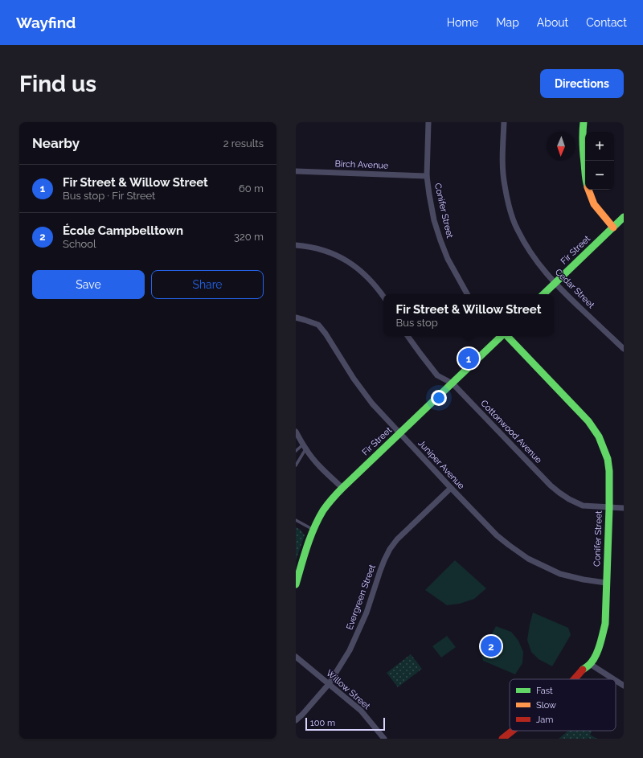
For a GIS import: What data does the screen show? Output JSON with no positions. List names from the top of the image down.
{
  "streets": {
    "street": [
      "Birch Avenue",
      "Conifer Street",
      "Fir Street",
      "Cedar Street",
      "Cottonwood Avenue",
      "Juniper Avenue",
      "Evergreen Street",
      "Willow Street"
    ]
  },
  "crossings": [
    ["Birch Avenue", "Conifer Street"],
    ["Conifer Street", "Cottonwood Avenue"],
    ["Conifer Street", "Juniper Avenue"],
    ["Fir Street", "Cedar Street"],
    ["Fir Street", "Cottonwood Avenue"],
    ["Fir Street", "Juniper Avenue"],
    ["Juniper Avenue", "Evergreen Street"],
    ["Evergreen Street", "Willow Street"]
  ],
  "legend": ["Fast", "Slow", "Jam"],
  "scale_bar": "100 m",
  "north": "bottom",
  "page": {
    "header": "Wayfind",
    "nav": [
      "Home",
      "Map",
      "About",
      "Contact"
    ],
    "buttons": [
      "Directions",
      ["Save", "Share"]
    ],
    "title": "Find us",
    "heading": ["Nearby", "2 results"],
    "map_buttons": ["+", "−"],
    "list": [
      {
        "mark": "1",
        "name": "Fir Street & Willow Street",
        "note": "Bus stop · Fir Street",
        "value": "60 m"
      },
      {
        "mark": "2",
        "name": "École Campbelltown",
        "note": "School",
        "value": "320 m"
      }
    ],
    "popup": ["Fir Street & Willow Street", "Bus stop"],
    "pins": ["1", "2"],
    "scale": "100 m"
  }
}
